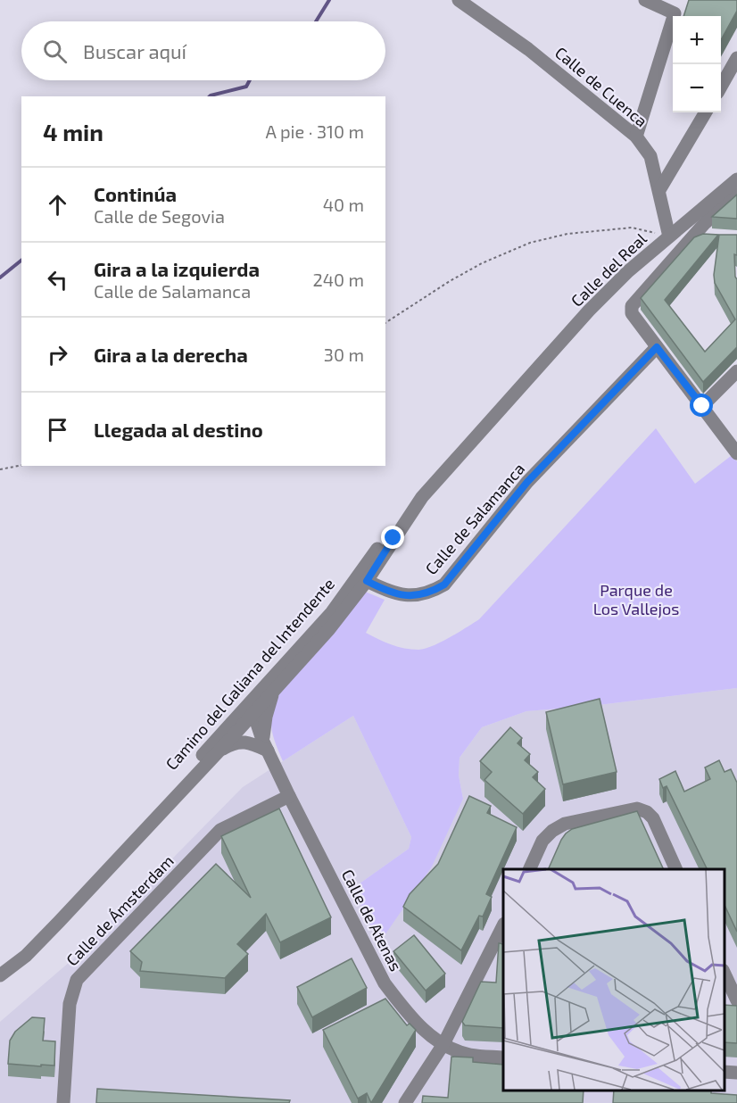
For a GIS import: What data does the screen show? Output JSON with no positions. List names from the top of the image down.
{
  "streets": {
    "street": [
      "Calle de Cuenca",
      "Calle del Real",
      "Calle de Salamanca",
      "Camino del Galiana del Intendente",
      "Calle de Ámsterdam",
      "Calle de Atenas"
    ]
  },
  "crossings": [
    ["Calle de Cuenca", "Calle del Real"],
    ["Calle del Real", "Camino del Galiana del Intendente"],
    ["Calle de Salamanca", "Camino del Galiana del Intendente"],
    ["Camino del Galiana del Intendente", "Calle de Atenas"],
    ["Calle de Ámsterdam", "Calle de Atenas"]
  ],
  "parks": ["Parque de Los Vallejos"],
  "page": {
    "map_buttons": ["+", "−"],
    "search": "Buscar aquí",
    "heading": ["4 min", "A pie · 310 m"],
    "list": [
      ["Continúa", "Calle de Segovia", "40 m"],
      ["Gira a la izquierda", "Calle de Salamanca", "240 m"],
      ["Gira a la derecha", "30 m"],
      "Llegada al destino"
    ]
  }
}
